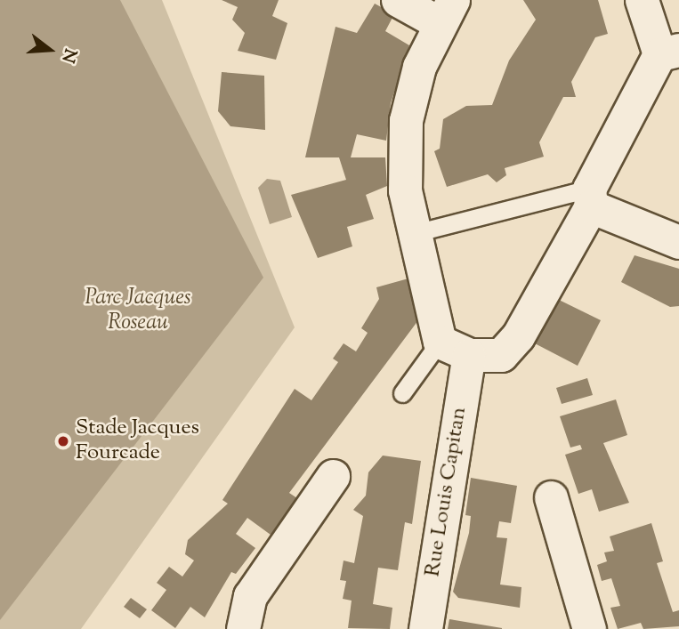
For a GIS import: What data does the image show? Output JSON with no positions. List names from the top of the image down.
{
  "streets": {
    "street": ["Rue Louis Capitan"]
  },
  "parks": ["Parc Jacques Roseau"],
  "places": ["Stade Jacques Fourcade"],
  "north": "right"
}
